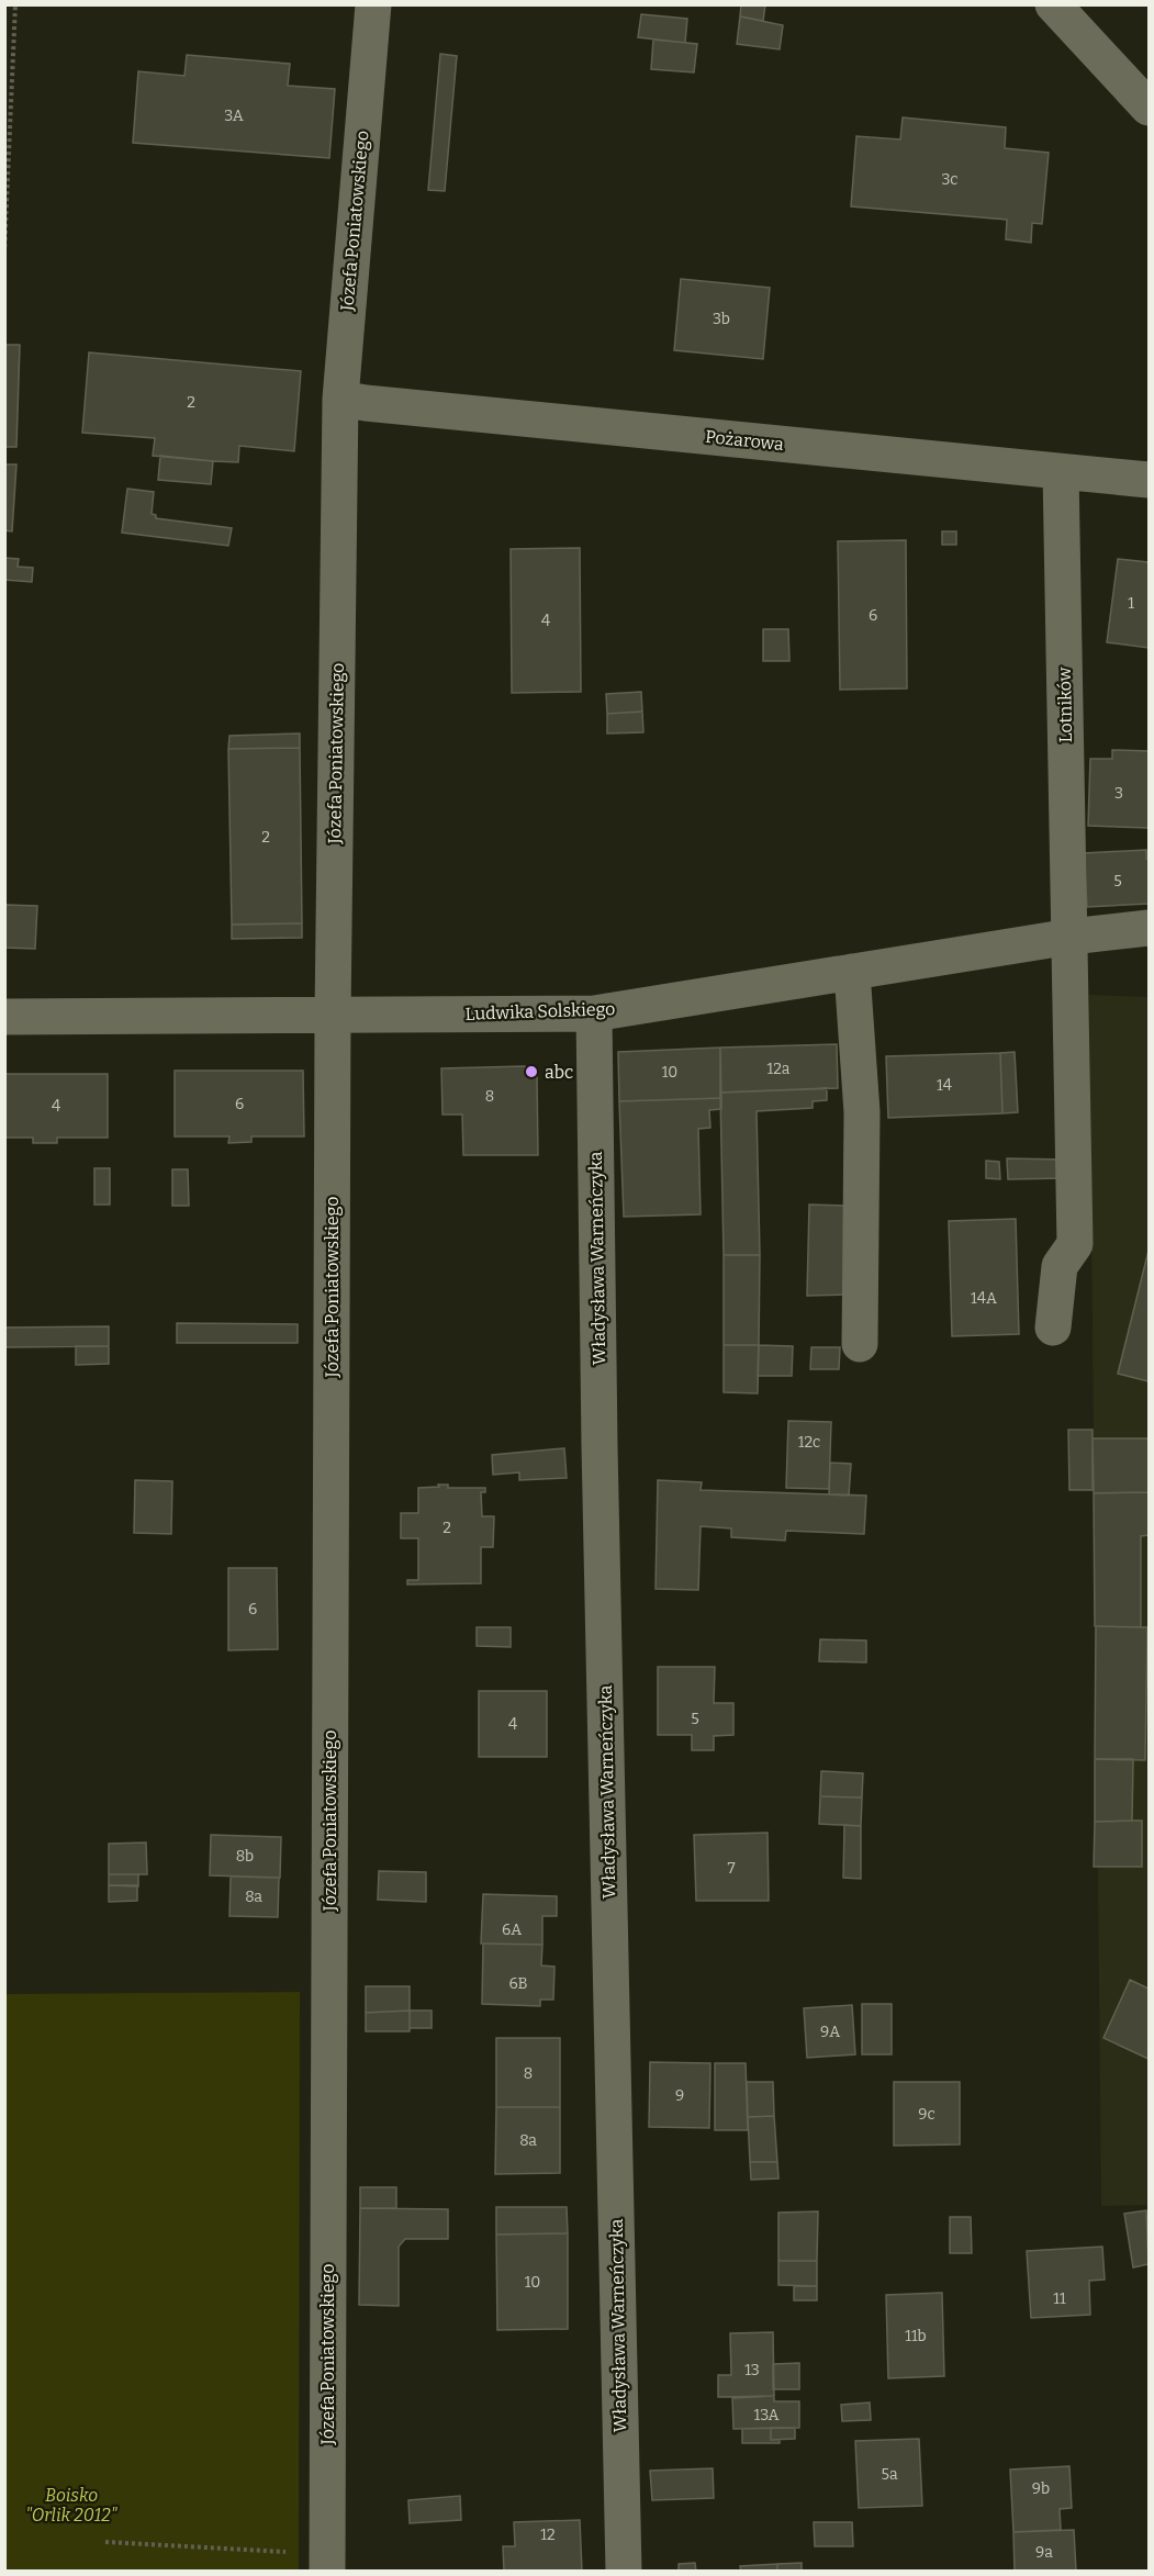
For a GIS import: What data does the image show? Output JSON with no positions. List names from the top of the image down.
{
  "streets": {
    "street": [
      "Józefa Poniatowskiego",
      "Pożarowa",
      "Lotników",
      "Ludwika Solskiego",
      "Władysława Warneńczyka"
    ]
  },
  "crossings": [
    ["Józefa Poniatowskiego", "Pożarowa"],
    ["Józefa Poniatowskiego", "Ludwika Solskiego"],
    ["Pożarowa", "Lotników"],
    ["Lotników", "Ludwika Solskiego"],
    ["Ludwika Solskiego", "Władysława Warneńczyka"]
  ],
  "parks": ["Boisko \"Orlik 2012\""],
  "places": ["abc"],
  "house_numbers": [
    "3A",
    "3c",
    "3b",
    "2",
    "1",
    "6",
    "4",
    "3",
    "2",
    "5",
    "12a",
    "10",
    "14",
    "8",
    "6",
    "4",
    "14A",
    "12c",
    "2",
    "6",
    "5",
    "4",
    "8b",
    "7",
    "8a",
    "6A",
    "6B",
    "9A",
    "8",
    "9",
    "9c",
    "8a",
    "10",
    "11",
    "11b",
    "13",
    "13A",
    "5a",
    "9b",
    "12",
    "9a"
  ]
}
